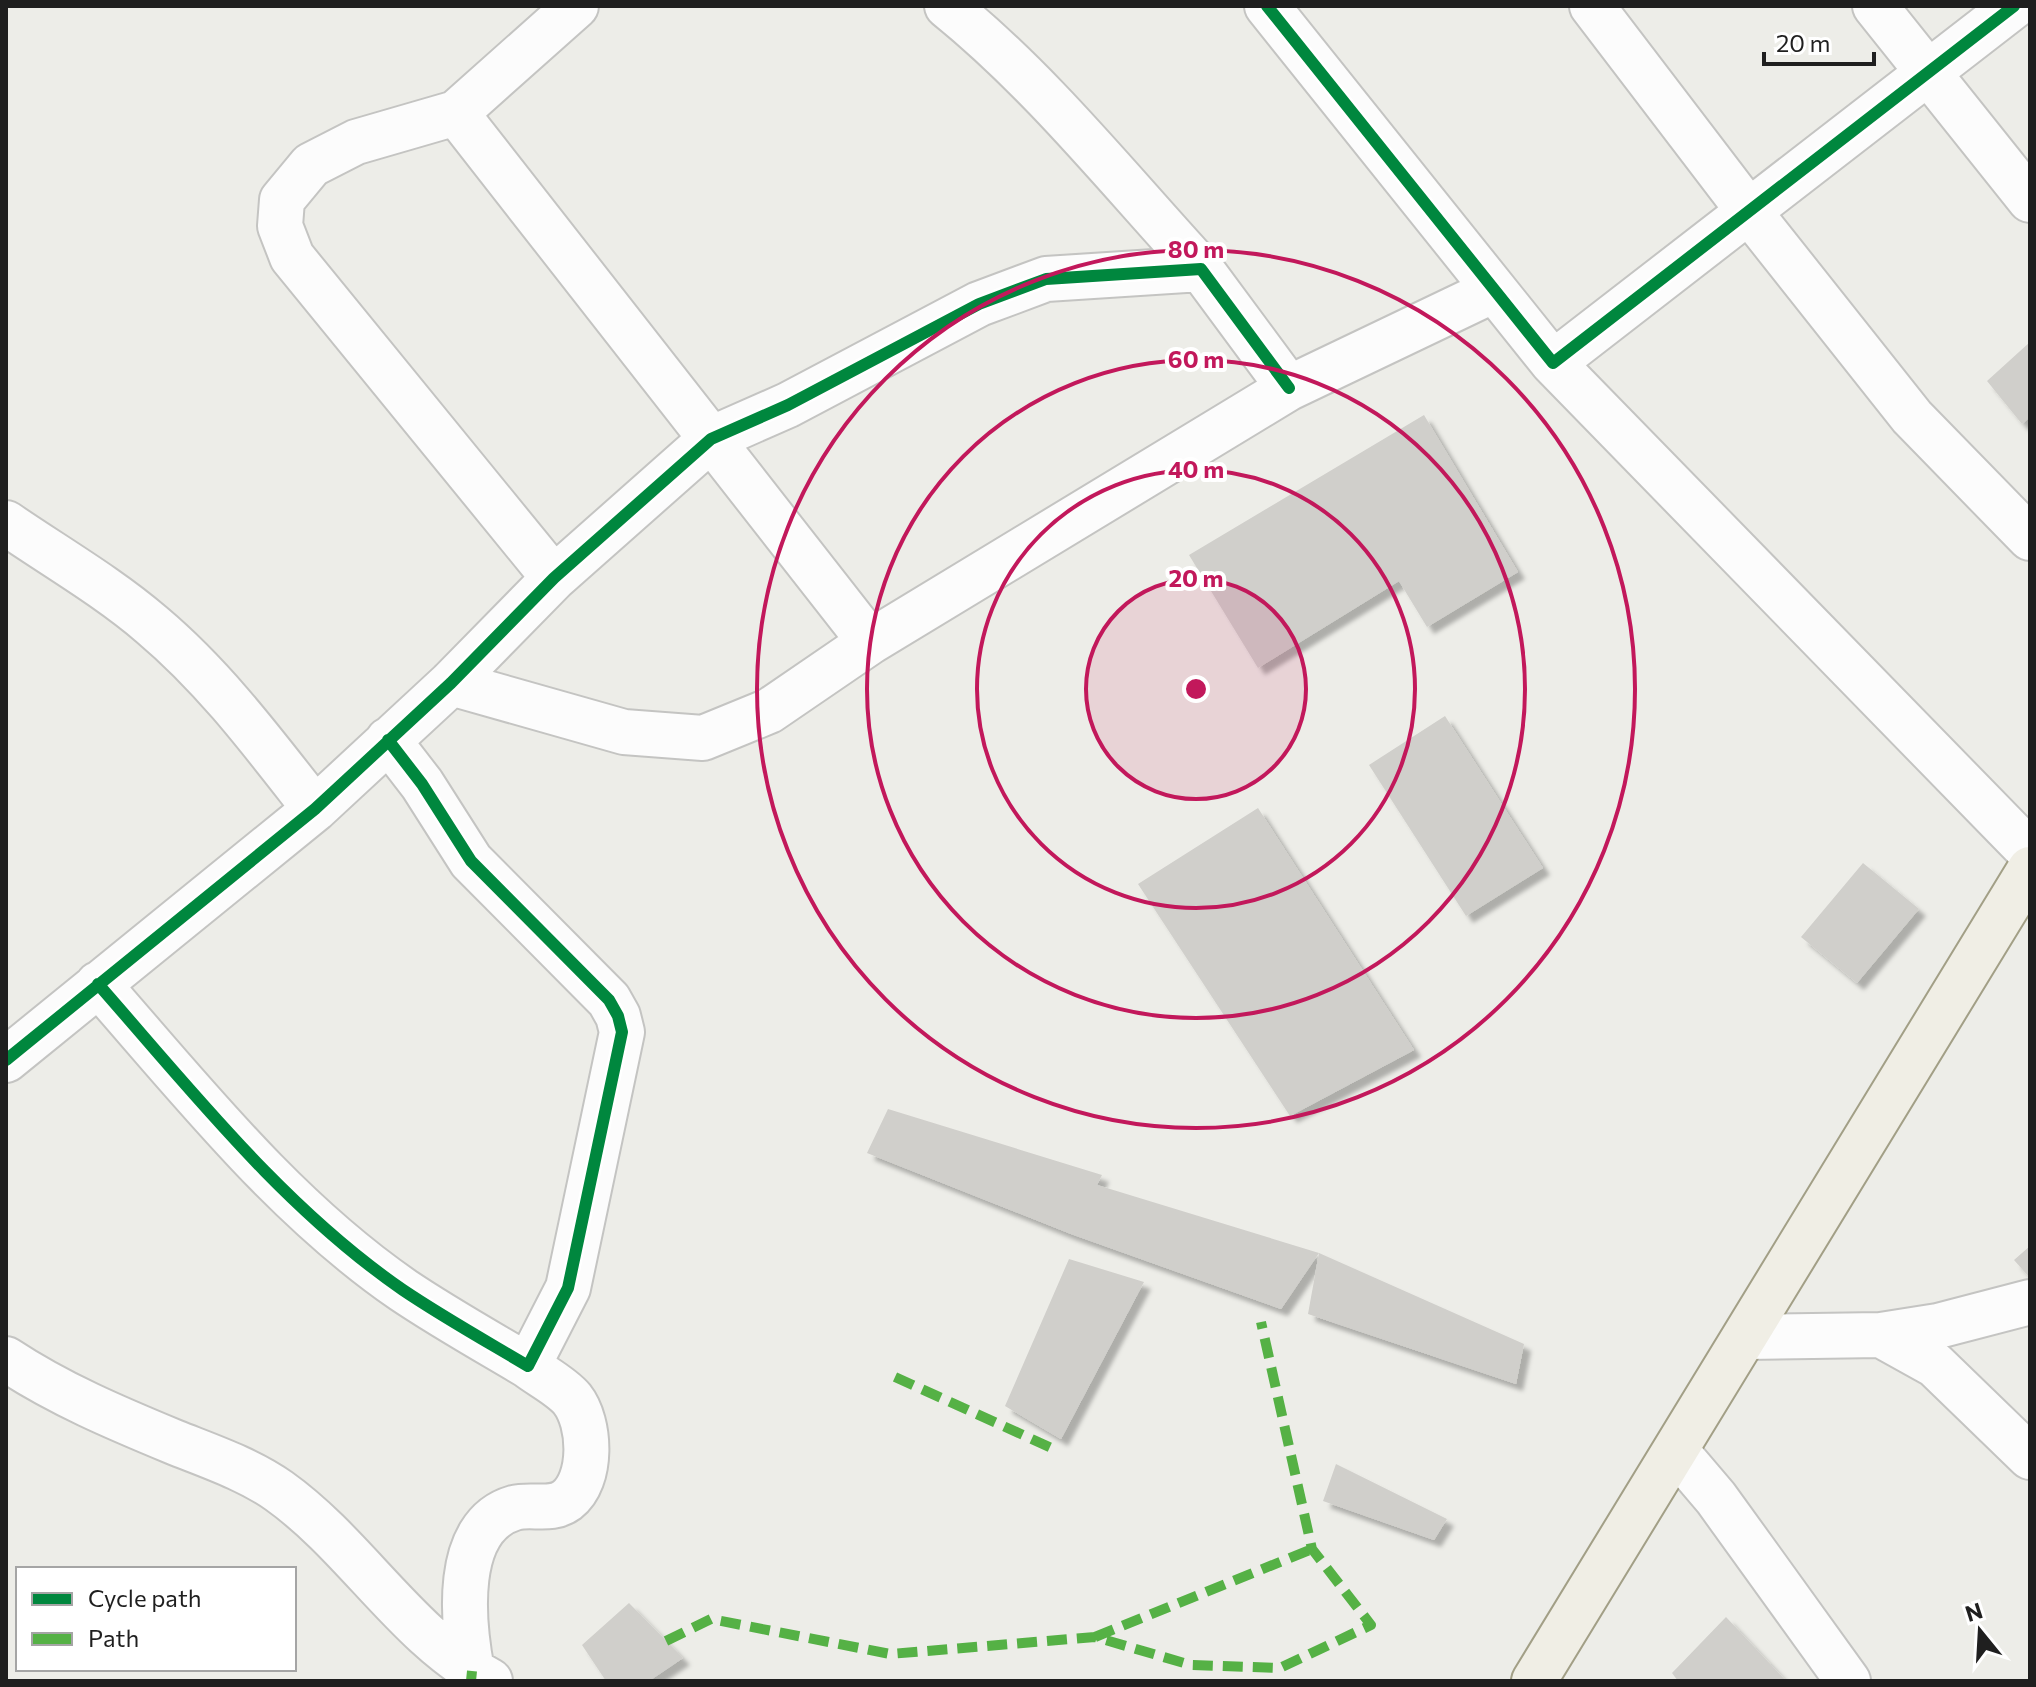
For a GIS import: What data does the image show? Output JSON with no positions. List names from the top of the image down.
{
  "legend": ["Cycle path", "Path"],
  "scale_bar": "20 m",
  "north": "top",
  "rings": [
    "80 m",
    "60 m",
    "40 m",
    "20 m"
  ]
}
